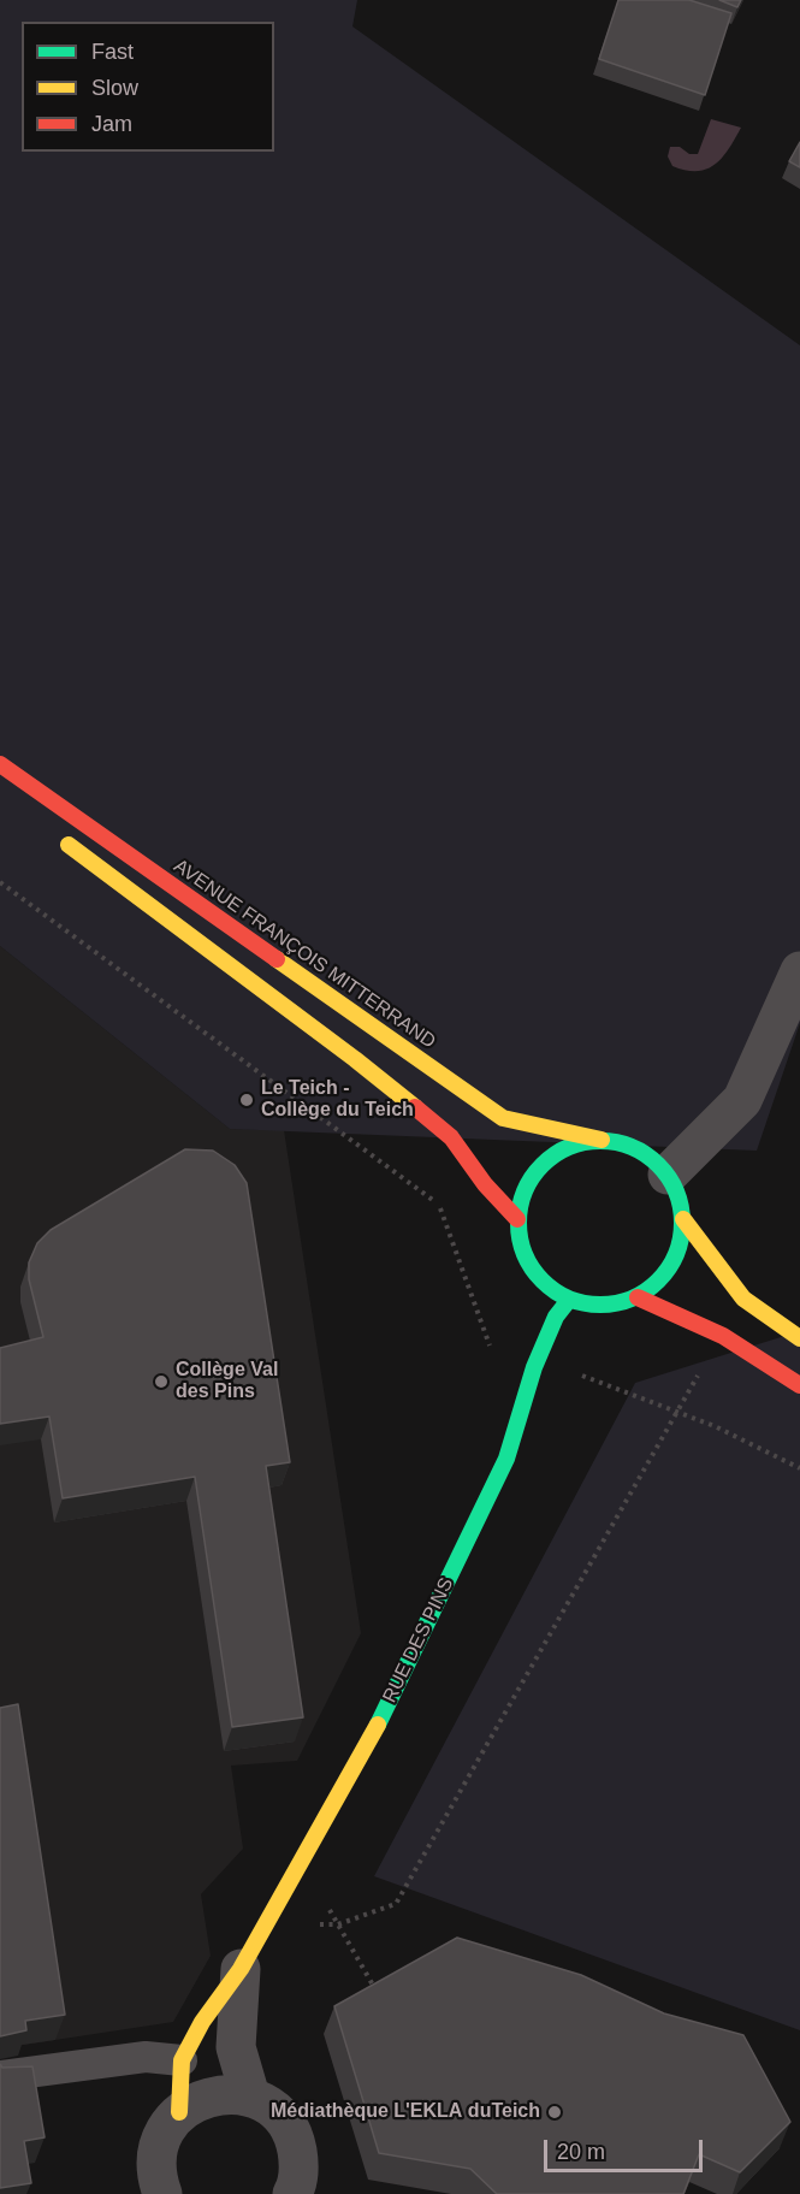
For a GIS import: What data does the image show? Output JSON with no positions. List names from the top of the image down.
{
  "streets": {
    "main road": ["AVENUE FRANÇOIS MITTERRAND", "RUE DES PINS"]
  },
  "crossings": [
    ["AVENUE FRANÇOIS MITTERRAND", "RUE DES PINS"]
  ],
  "places": ["Le Teich - Collège du Teich", "Collège Val des Pins", "Médiathèque L'EKLA duTeich"],
  "legend": ["Fast", "Slow", "Jam"],
  "scale_bar": "20 m"
}
